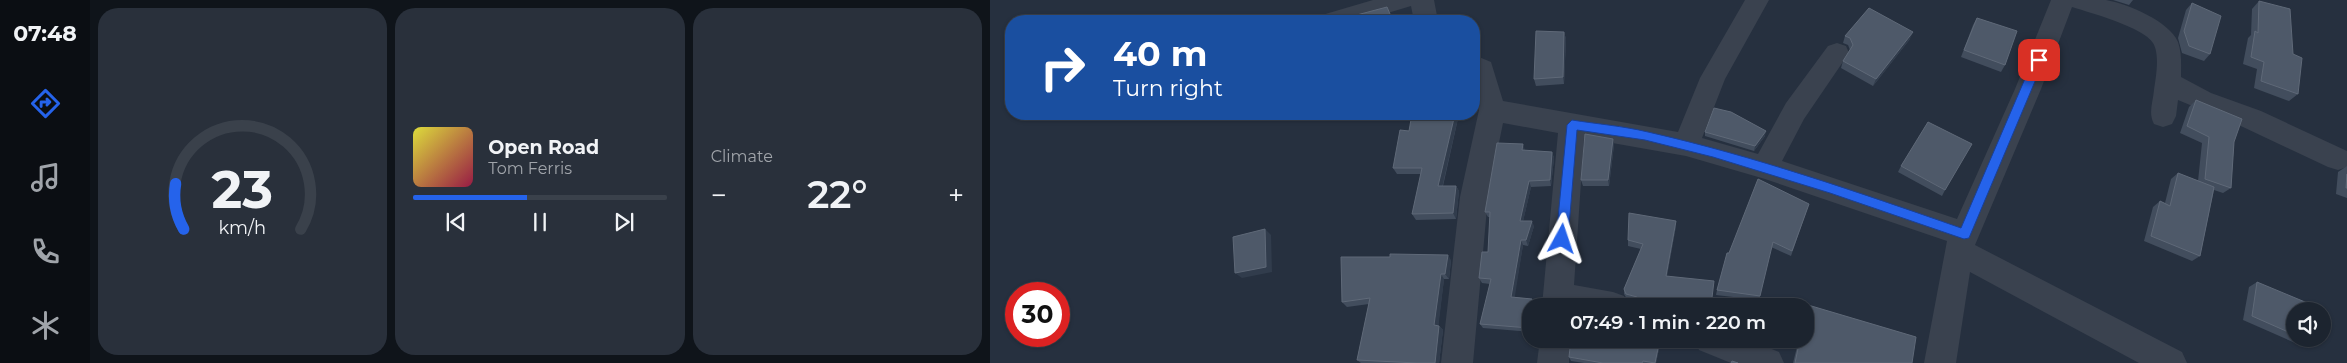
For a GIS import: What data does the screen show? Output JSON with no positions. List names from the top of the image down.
{
  "page": {
    "tabs": "07:48",
    "tile": "Climate",
    "turn": ["40 m", "Turn right"],
    "song": ["Open Road", "Tom Ferris"],
    "heat": ["−", "22°", "+"],
    "limit": "30",
    "trip": "07:49 · 1 min · 220 m",
    "gauge": ["23", "km/h"]
  }
}
